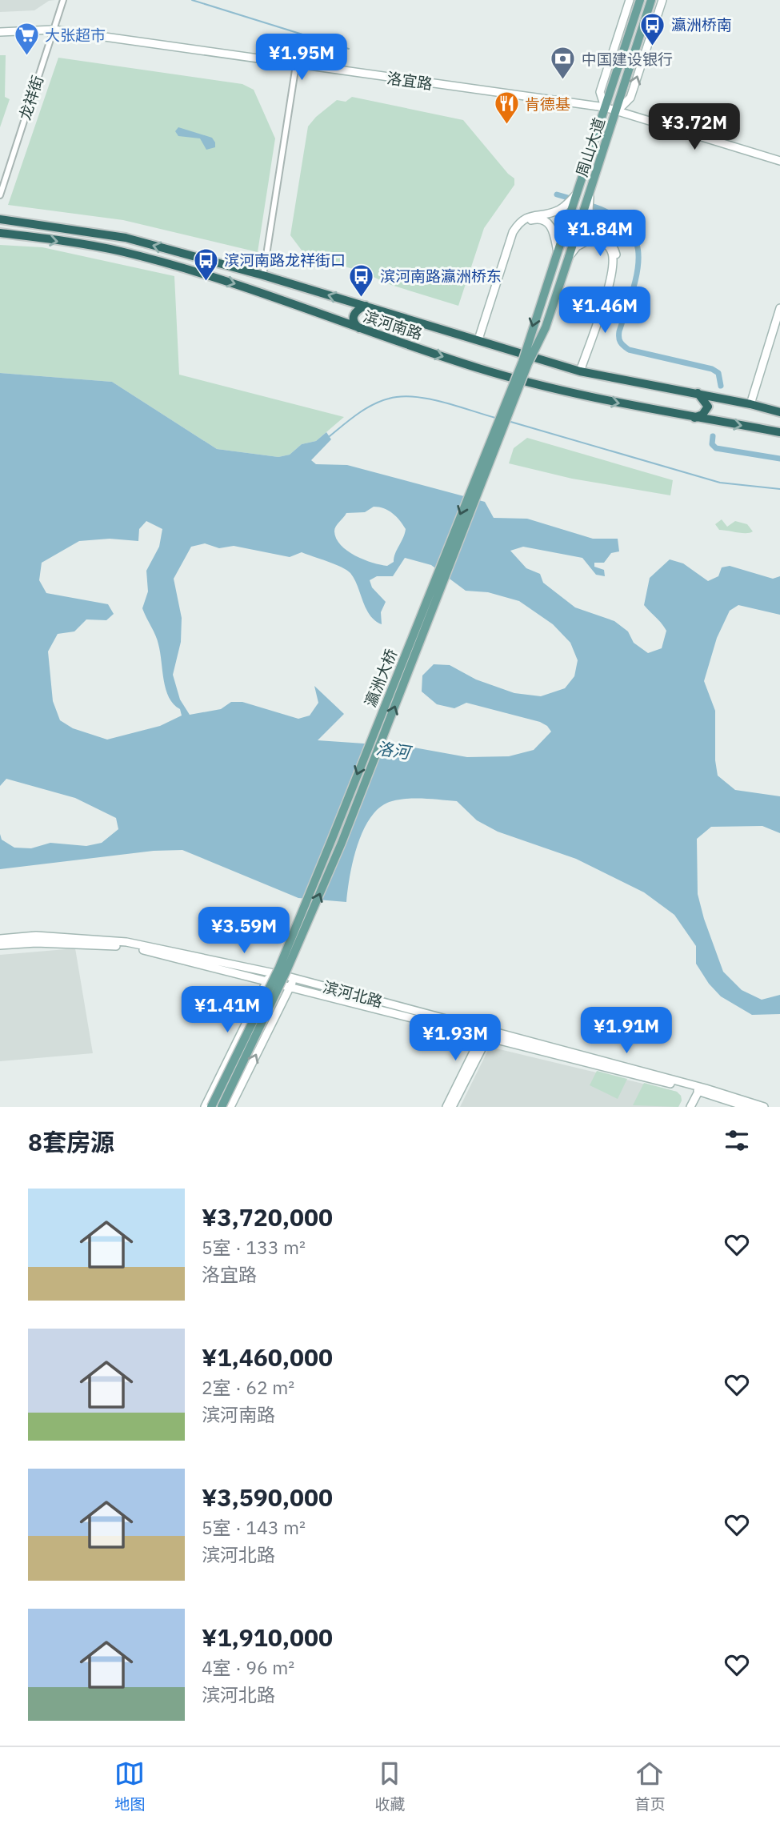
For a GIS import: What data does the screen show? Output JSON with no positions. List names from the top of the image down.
{
  "streets": {
    "highway": ["滨河南路"],
    "main road": [
      "洛宜路",
      "周山大道",
      "瀛洲大桥",
      "滨河北路"
    ],
    "street": ["龙祥街"]
  },
  "crossings": [
    ["洛宜路", "龙祥街"],
    ["洛宜路", "周山大道"],
    ["周山大道", "瀛洲大桥"]
  ],
  "water": ["洛河"],
  "places": {
    "bus stop": ["瀛洲桥南", "滨河南路龙祥街口", "滨河南路瀛洲桥东"],
    "supermarket": ["大张超市"],
    "bank": ["中国建设银行"],
    "restaurant": ["肯德基"]
  },
  "page": {
    "price": [
      "¥1.95M",
      "¥3.72M",
      "¥1.84M",
      "¥1.46M",
      "¥3.59M",
      "¥1.41M",
      "¥1.91M",
      "¥1.93M"
    ],
    "heading": "8套房源",
    "list": [
      {
        "name": "¥3,720,000",
        "note": "5室 · 133 m² · 洛宜路"
      },
      {
        "name": "¥1,460,000",
        "note": "2室 · 62 m² · 滨河南路"
      },
      {
        "name": "¥3,590,000",
        "note": "5室 · 143 m² · 滨河北路"
      },
      {
        "name": "¥1,910,000",
        "note": "4室 · 96 m² · 滨河北路"
      }
    ],
    "tabs": ["地图", "收藏", "首页"]
  }
}
